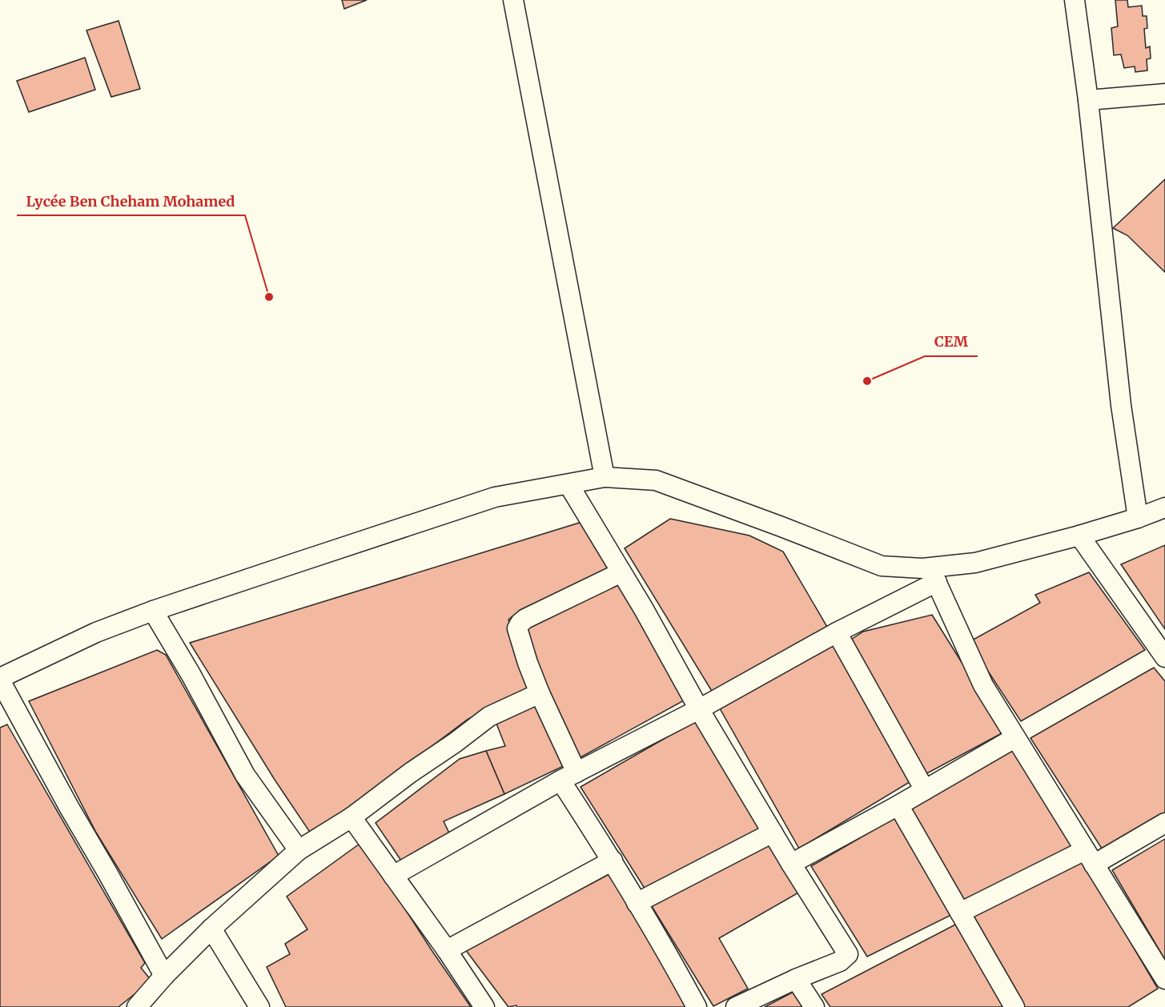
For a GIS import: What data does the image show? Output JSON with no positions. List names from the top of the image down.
{
  "places": ["Lycée Ben Cheham Mohamed", "CEM"]
}
